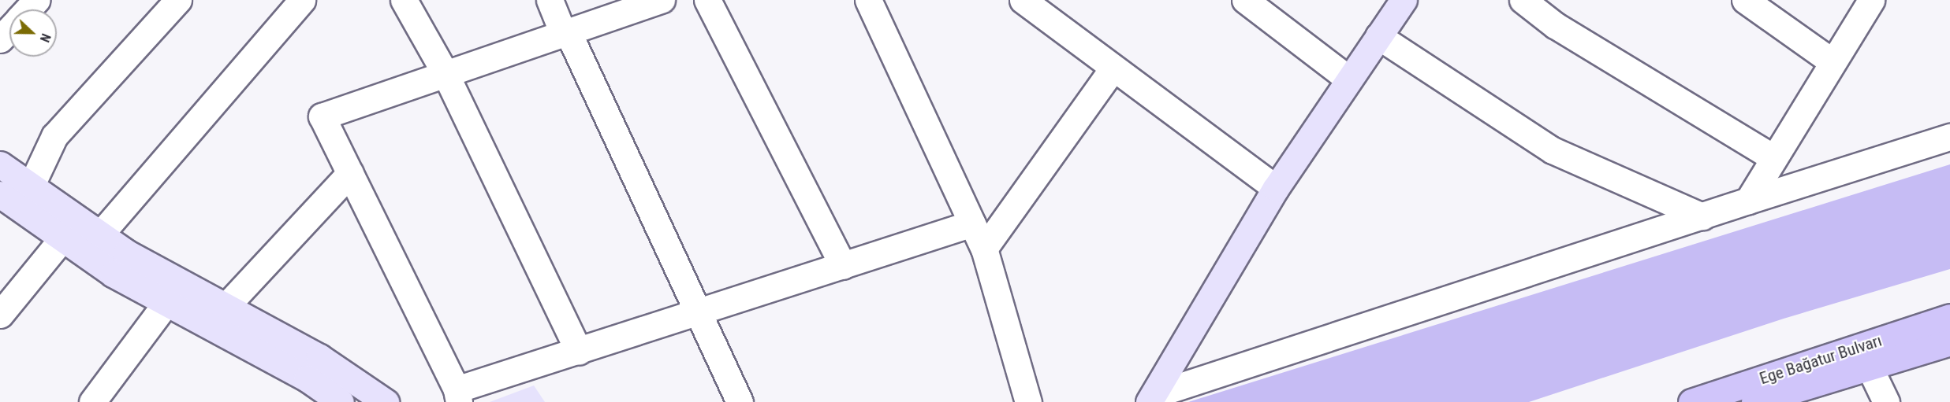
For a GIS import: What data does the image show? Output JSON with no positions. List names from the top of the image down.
{
  "streets": {
    "main road": ["Ege Bağatur Bulvarı"]
  },
  "north": "right"
}
